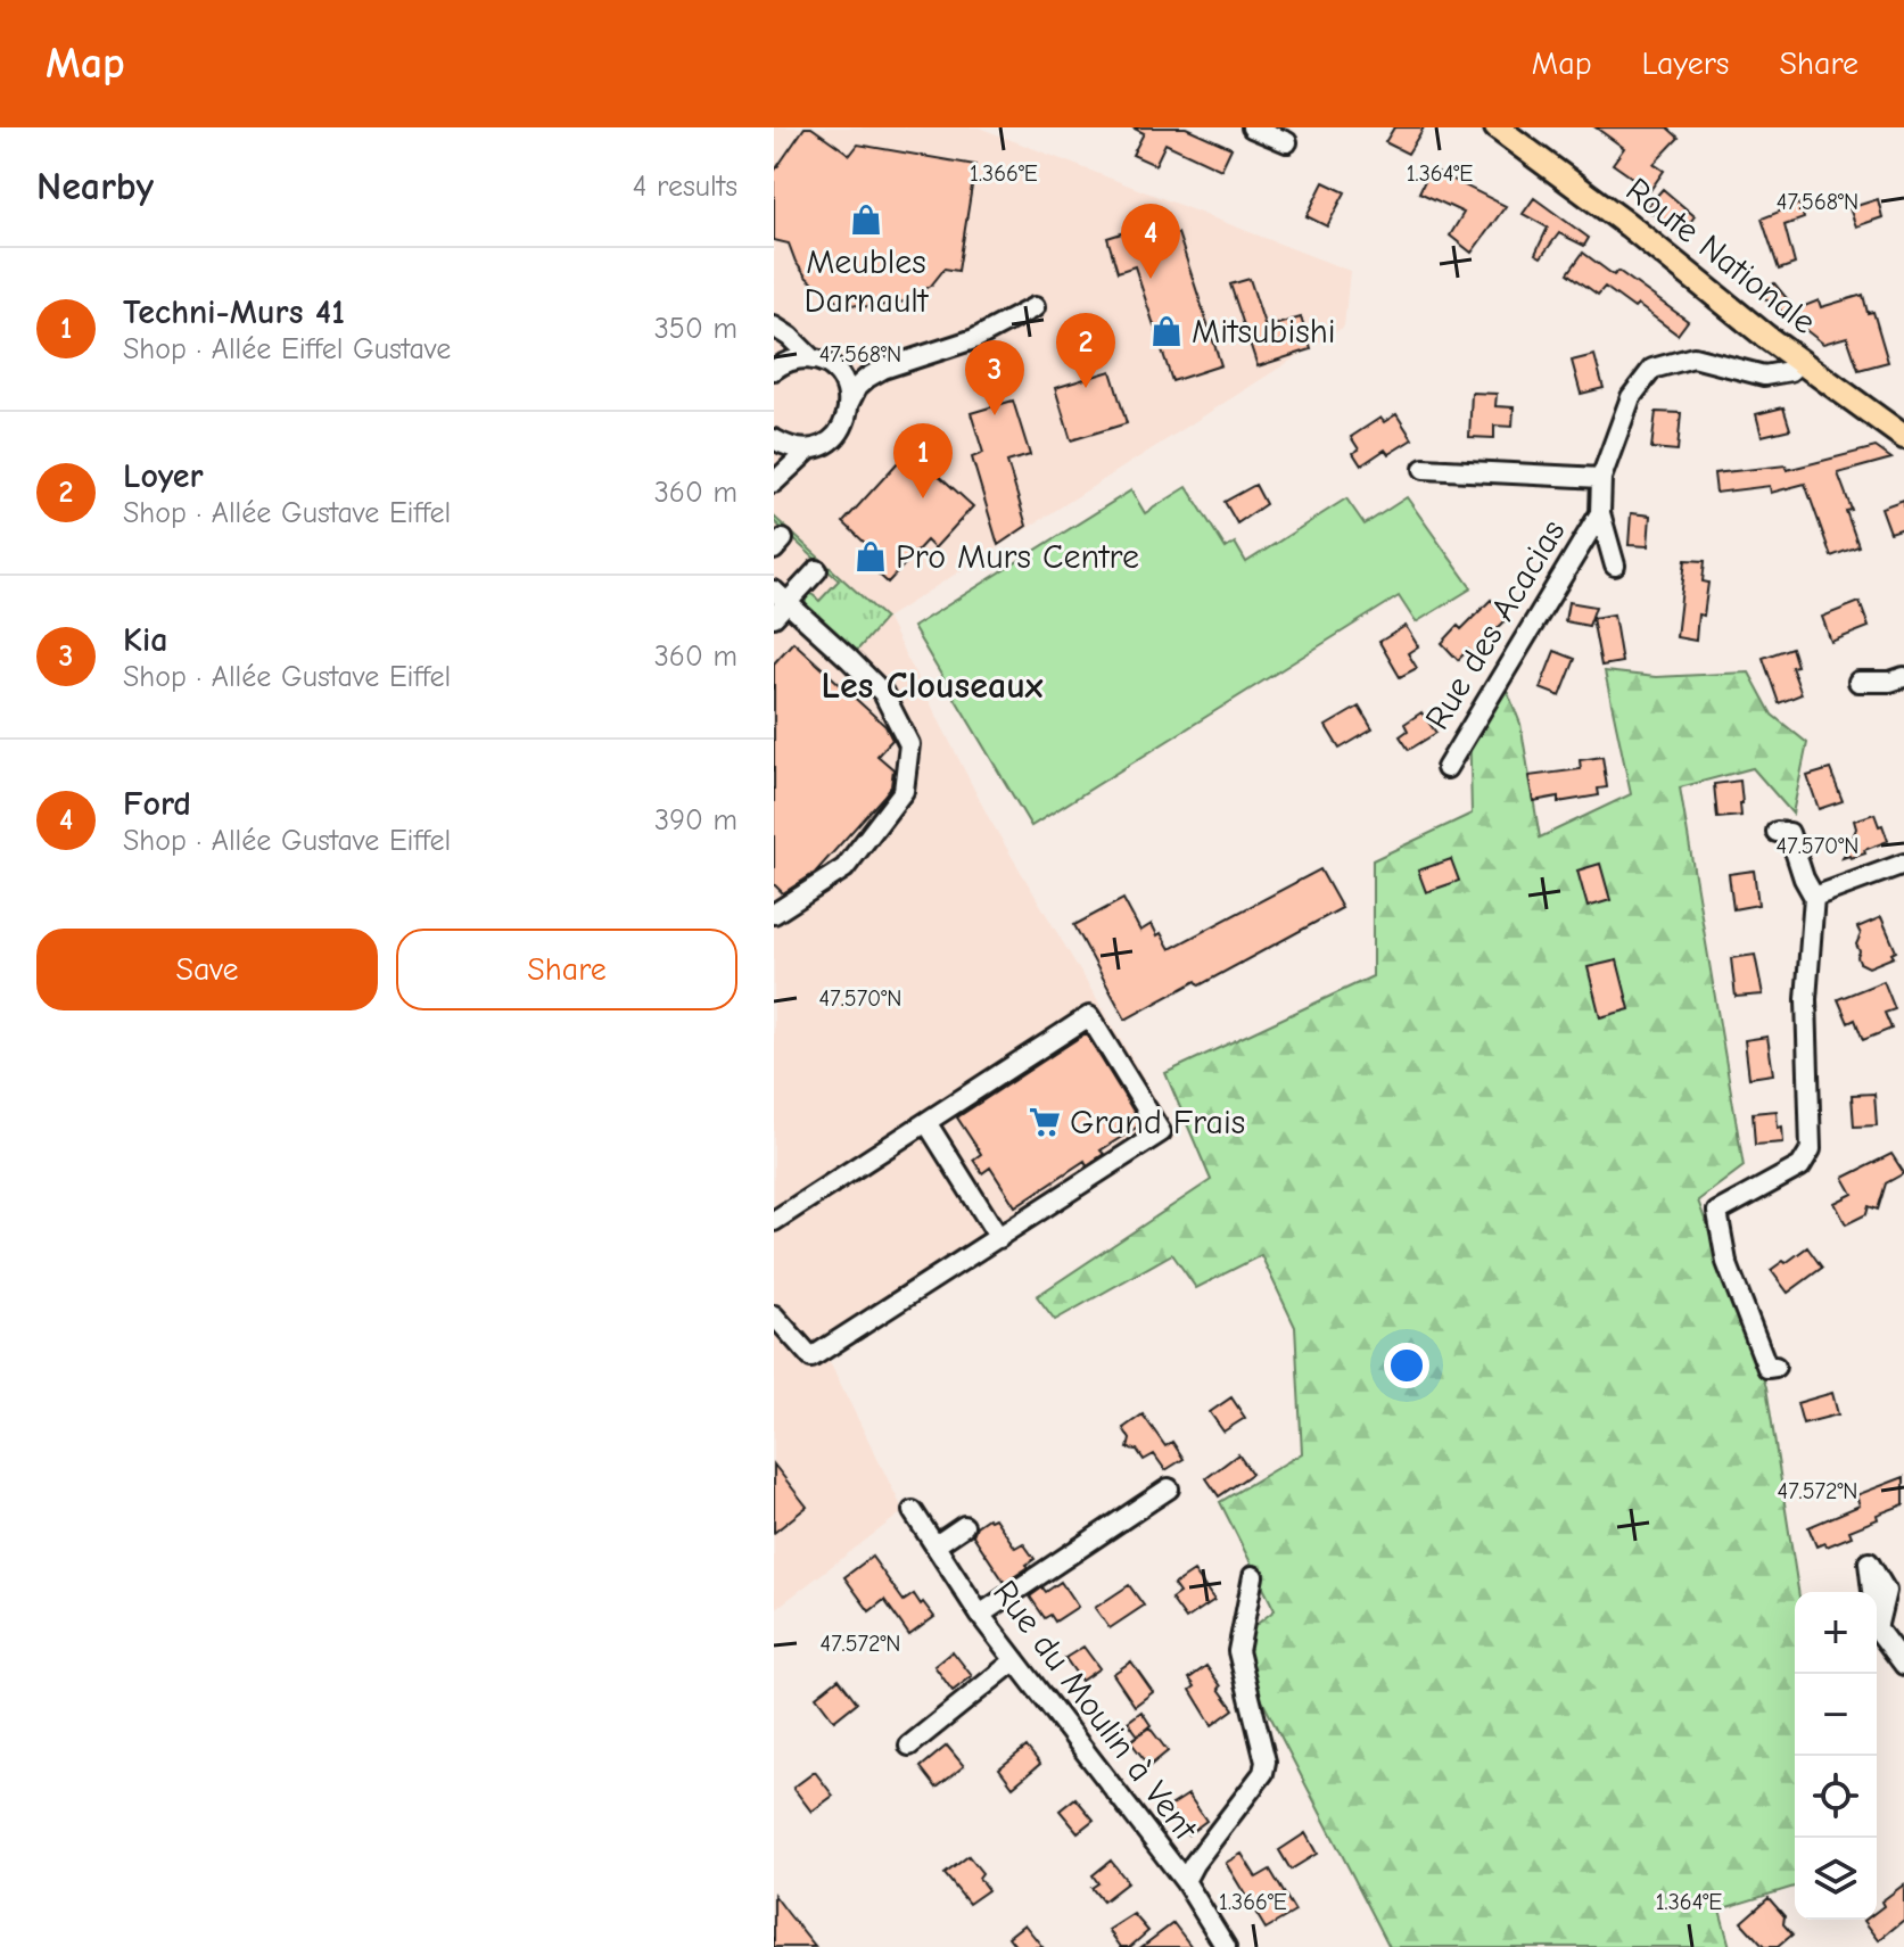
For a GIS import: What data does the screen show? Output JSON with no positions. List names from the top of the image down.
{
  "streets": {
    "main road": ["Route Nationale"],
    "street": ["Rue des Acacias", "Rue du Moulin à Vent"]
  },
  "crossings": [
    ["Route Nationale", "Rue des Acacias"]
  ],
  "districts": ["Les Clouseaux"],
  "places": {
    "shop": ["Meubles Darnault", "Mitsubishi", "Pro Murs Centre"],
    "supermarket": ["Grand Frais"]
  },
  "page": {
    "header": "Map",
    "nav": ["Map", "Layers", "Share"],
    "heading": ["Nearby", "4 results"],
    "pins": [
      "4",
      "2",
      "3",
      "1"
    ],
    "list": [
      {
        "mark": "1",
        "name": "Techni-Murs 41",
        "note": "Shop · Allée Eiffel Gustave",
        "value": "350 m"
      },
      {
        "mark": "2",
        "name": "Loyer",
        "note": "Shop · Allée Gustave Eiffel",
        "value": "360 m"
      },
      {
        "mark": "3",
        "name": "Kia",
        "note": "Shop · Allée Gustave Eiffel",
        "value": "360 m"
      },
      {
        "mark": "4",
        "name": "Ford",
        "note": "Shop · Allée Gustave Eiffel",
        "value": "390 m"
      }
    ],
    "buttons": ["Save", "Share"],
    "map_buttons": ["+", "−"]
  },
  "coordinates": [
    "1.366°E",
    "1.364°E",
    "47.568°N",
    "47.570°N",
    "47.572°N"
  ]
}
